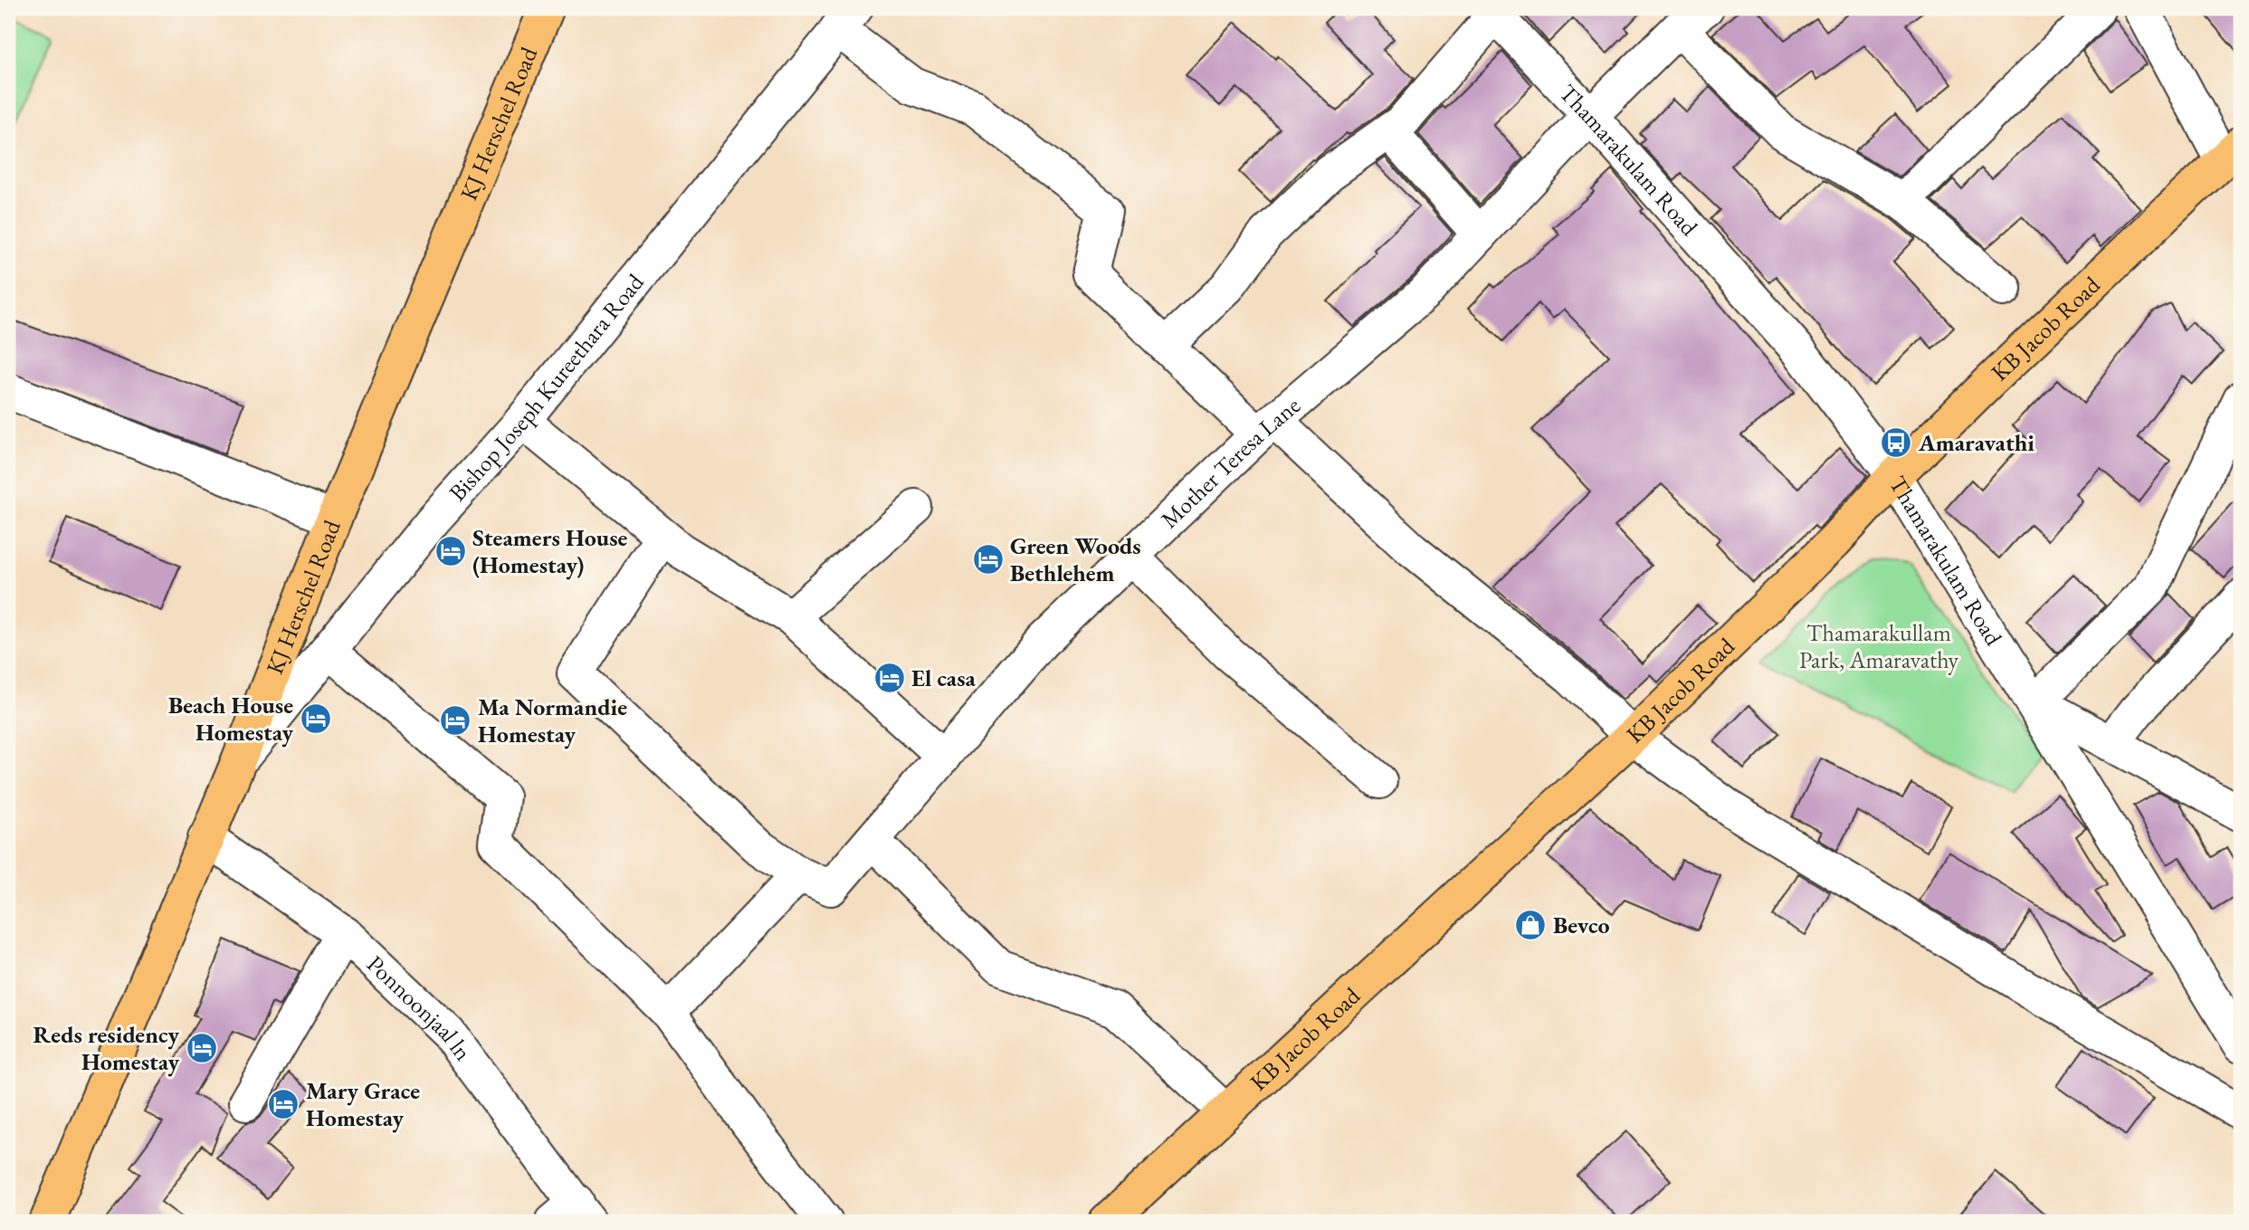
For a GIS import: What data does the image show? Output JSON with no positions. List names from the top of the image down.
{
  "streets": {
    "main road": ["KJ Herschel Road", "KB Jacob Road"],
    "street": [
      "Thamarakulam Road",
      "Bishop Joseph Kureethara Road",
      "Mother Teresa Lane",
      "Ponnoonjaal ln"
    ]
  },
  "crossings": [
    ["KJ Herschel Road", "Bishop Joseph Kureethara Road"],
    ["KJ Herschel Road", "Ponnoonjaal ln"],
    ["Thamarakulam Road", "KB Jacob Road"],
    ["Thamarakulam Road", "Mother Teresa Lane"]
  ],
  "parks": ["Thamarakullam Park, Amaravathy"],
  "places": {
    "bus stop": ["Amaravathi"],
    "hotel": [
      "Steamers House (Homestay)",
      "Green Woods Bethlehem",
      "El casa",
      "Beach House Homestay",
      "Ma Normandie Homestay",
      "Reds residency Homestay",
      "Mary Grace Homestay"
    ],
    "shop": ["Bevco"]
  }
}
